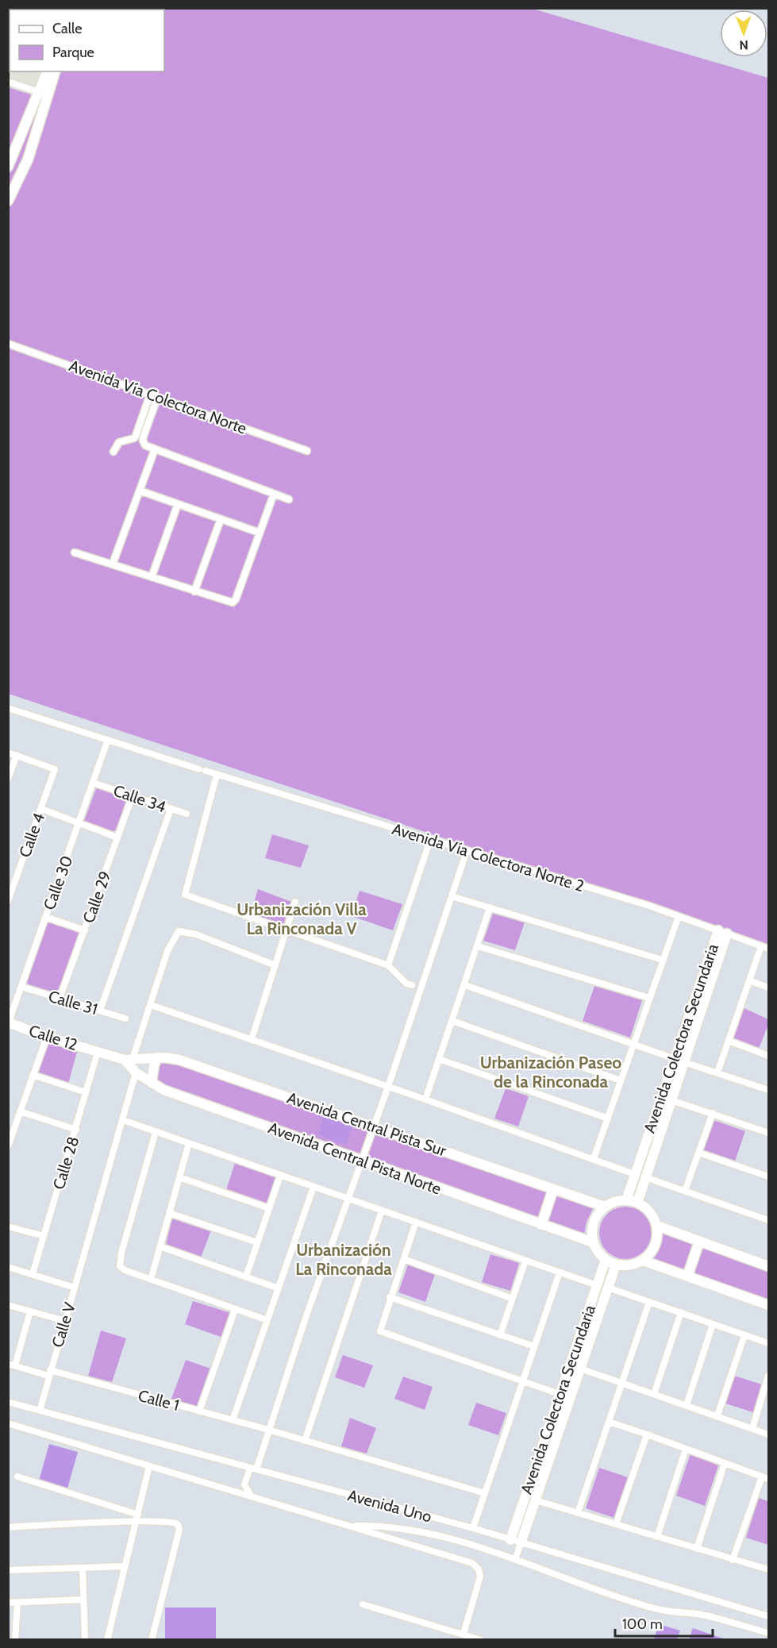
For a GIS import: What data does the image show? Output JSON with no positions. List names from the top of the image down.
{
  "streets": {
    "street": [
      "Avenida Vía Colectora Norte",
      "Calle 34",
      "Calle 4",
      "Avenida Vía Colectora Norte 2",
      "Calle 30",
      "Calle 29",
      "Calle 31",
      "Calle 12",
      "Avenida Colectora Secundaria",
      "Avenida Central Pista Sur",
      "Avenida Central Pista Norte",
      "Calle 28",
      "Calle V",
      "Calle 1",
      "Avenida Uno"
    ]
  },
  "crossings": [
    ["Calle 34", "Calle 30"],
    ["Calle 34", "Calle 29"],
    ["Avenida Vía Colectora Norte 2", "Calle 30"],
    ["Avenida Vía Colectora Norte 2", "Avenida Colectora Secundaria"],
    ["Calle 30", "Calle 31"],
    ["Calle 30", "Calle 12"],
    ["Calle 29", "Calle 31"],
    ["Calle 12", "Avenida Central Pista Sur"],
    ["Calle 12", "Avenida Central Pista Norte"],
    ["Calle 12", "Calle 28"],
    ["Avenida Colectora Secundaria", "Avenida Central Pista Sur"],
    ["Avenida Colectora Secundaria", "Avenida Central Pista Norte"],
    ["Avenida Colectora Secundaria", "Avenida Uno"],
    ["Avenida Central Pista Sur", "Avenida Central Pista Norte"],
    ["Avenida Central Pista Norte", "Calle V"],
    ["Calle V", "Calle 1"],
    ["Calle V", "Avenida Uno"]
  ],
  "districts": ["Urbanización Villa La Rinconada V", "Urbanización Paseo de la Rinconada", "Urbanización La Rinconada"],
  "legend": ["Calle", "Parque"],
  "scale_bar": "100 m",
  "north": "bottom"
}
